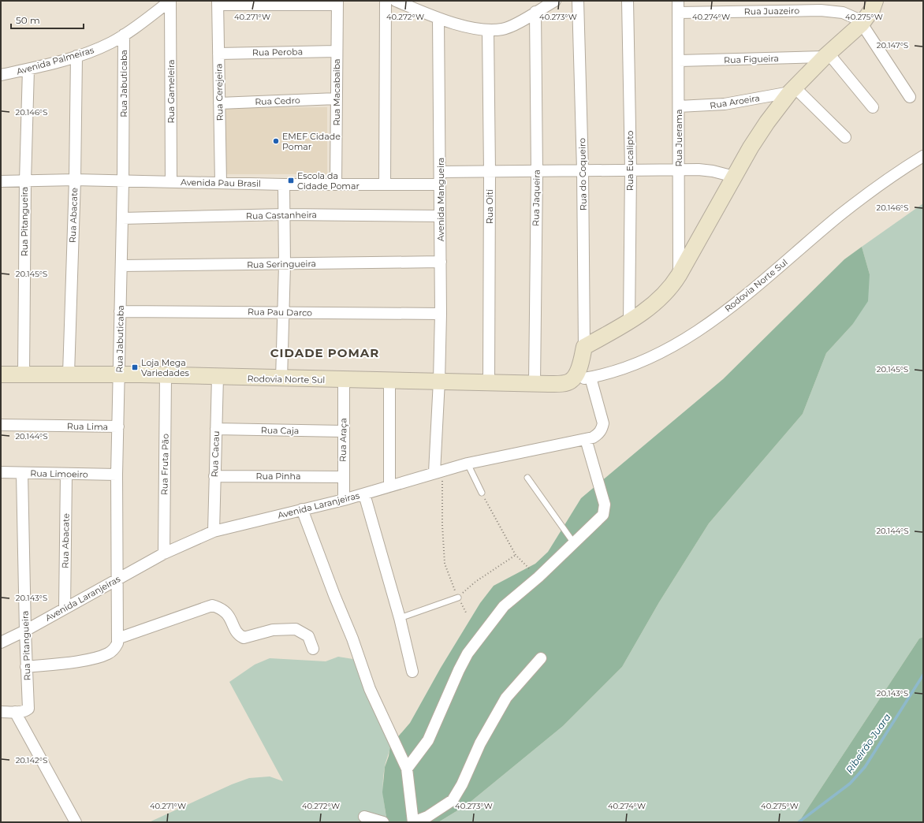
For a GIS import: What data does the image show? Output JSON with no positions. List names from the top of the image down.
{
  "streets": {
    "street": [
      "Rua Juazeiro",
      "Rua Peroba",
      "Rua Figueira",
      "Avenida Palmeiras",
      "Rua Jabuticaba",
      "Rua Gameleira",
      "Rua Cerejeira",
      "Rua Macabaiba",
      "Rua Cedro",
      "Rua Aroeira",
      "Rua Juerama",
      "Rua Eucalipto",
      "Rua do Coqueiro",
      "Avenida Pau Brasil",
      "Rua Jaqueira",
      "Avenida Mangueira",
      "Rua Oiti",
      "Rua Abacate",
      "Rua Castanheira",
      "Rua Pitangueira",
      "Rua Seringueira",
      "Rodovia Norte Sul",
      "Rua Pau Darco",
      "Rua Lima",
      "Rua Caja",
      "Rua Araça",
      "Rua Cacau",
      "Rua Fruta Pão",
      "Rua Limoeiro",
      "Rua Pinha",
      "Avenida Laranjeiras"
    ]
  },
  "crossings": [
    ["Rua Juazeiro", "Rua Juerama"],
    ["Rua Peroba", "Rua Cerejeira"],
    ["Rua Peroba", "Rua Macabaiba"],
    ["Rua Figueira", "Rua Juerama"],
    ["Avenida Palmeiras", "Rua Jabuticaba"],
    ["Avenida Palmeiras", "Rua Gameleira"],
    ["Avenida Palmeiras", "Rua Abacate"],
    ["Avenida Palmeiras", "Rua Pitangueira"],
    ["Rua Jabuticaba", "Avenida Pau Brasil"],
    ["Rua Jabuticaba", "Rua Castanheira"],
    ["Rua Jabuticaba", "Rua Seringueira"],
    ["Rua Jabuticaba", "Rodovia Norte Sul"],
    ["Rua Jabuticaba", "Rua Pau Darco"],
    ["Rua Jabuticaba", "Rua Lima"],
    ["Rua Jabuticaba", "Rua Limoeiro"],
    ["Rua Jabuticaba", "Avenida Laranjeiras"],
    ["Rua Gameleira", "Avenida Pau Brasil"],
    ["Rua Cerejeira", "Rua Cedro"],
    ["Rua Cerejeira", "Avenida Pau Brasil"],
    ["Rua Macabaiba", "Rua Cedro"],
    ["Rua Macabaiba", "Avenida Pau Brasil"],
    ["Rua Aroeira", "Rua Juerama"],
    ["Avenida Pau Brasil", "Avenida Mangueira"],
    ["Avenida Pau Brasil", "Rua Abacate"],
    ["Avenida Pau Brasil", "Rua Pitangueira"],
    ["Rua Jaqueira", "Rodovia Norte Sul"],
    ["Avenida Mangueira", "Rua Castanheira"],
    ["Avenida Mangueira", "Rua Seringueira"],
    ["Avenida Mangueira", "Rodovia Norte Sul"],
    ["Avenida Mangueira", "Rua Pau Darco"],
    ["Avenida Mangueira", "Avenida Laranjeiras"],
    ["Rua Oiti", "Rodovia Norte Sul"],
    ["Rua Abacate", "Rodovia Norte Sul"],
    ["Rua Abacate", "Rua Limoeiro"],
    ["Rua Abacate", "Avenida Laranjeiras"],
    ["Rua Pitangueira", "Rodovia Norte Sul"],
    ["Rua Pitangueira", "Rua Limoeiro"],
    ["Rua Pitangueira", "Avenida Laranjeiras"],
    ["Rodovia Norte Sul", "Rua Araça"],
    ["Rodovia Norte Sul", "Rua Cacau"],
    ["Rodovia Norte Sul", "Rua Fruta Pão"],
    ["Rodovia Norte Sul", "Avenida Laranjeiras"],
    ["Rua Caja", "Rua Araça"],
    ["Rua Caja", "Rua Cacau"],
    ["Rua Araça", "Rua Pinha"],
    ["Rua Araça", "Avenida Laranjeiras"],
    ["Rua Cacau", "Rua Pinha"],
    ["Rua Cacau", "Avenida Laranjeiras"],
    ["Rua Fruta Pão", "Avenida Laranjeiras"]
  ],
  "districts": ["CIDADE POMAR"],
  "water": ["Ribeirão Juara"],
  "places": {
    "other": ["EMEF Cidade Pomar"],
    "transit": ["Escola da Cidade Pomar", "Loja Mega Variedades"]
  },
  "scale_bar": "50 m",
  "coordinates": [
    "40.271°W",
    "40.272°W",
    "40.273°W",
    "40.274°W",
    "40.275°W",
    "20.147°S",
    "20.146°S",
    "20.145°S",
    "20.144°S",
    "20.143°S",
    "20.142°S"
  ]
}
